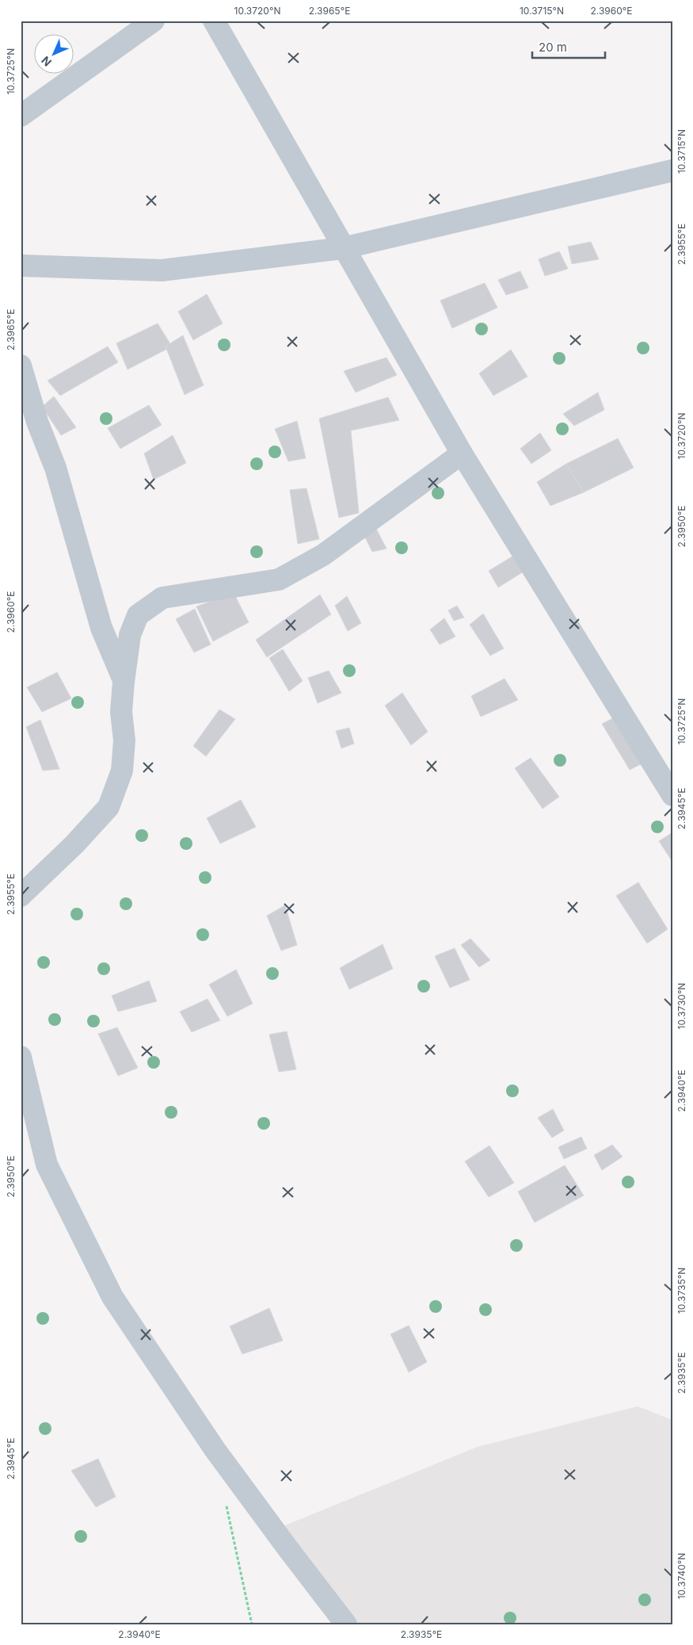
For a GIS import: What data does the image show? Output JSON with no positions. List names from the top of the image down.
{
  "scale_bar": "20 m",
  "north": "bottom left",
  "coordinates": [
    "10.3720°N",
    "2.3965°E",
    "10.3715°N",
    "2.3960°E",
    "10.3725°N",
    "2.3955°E",
    "2.3950°E",
    "2.3945°E",
    "10.3730°N",
    "2.3940°E",
    "10.3735°N",
    "2.3935°E",
    "10.3740°N"
  ]
}
